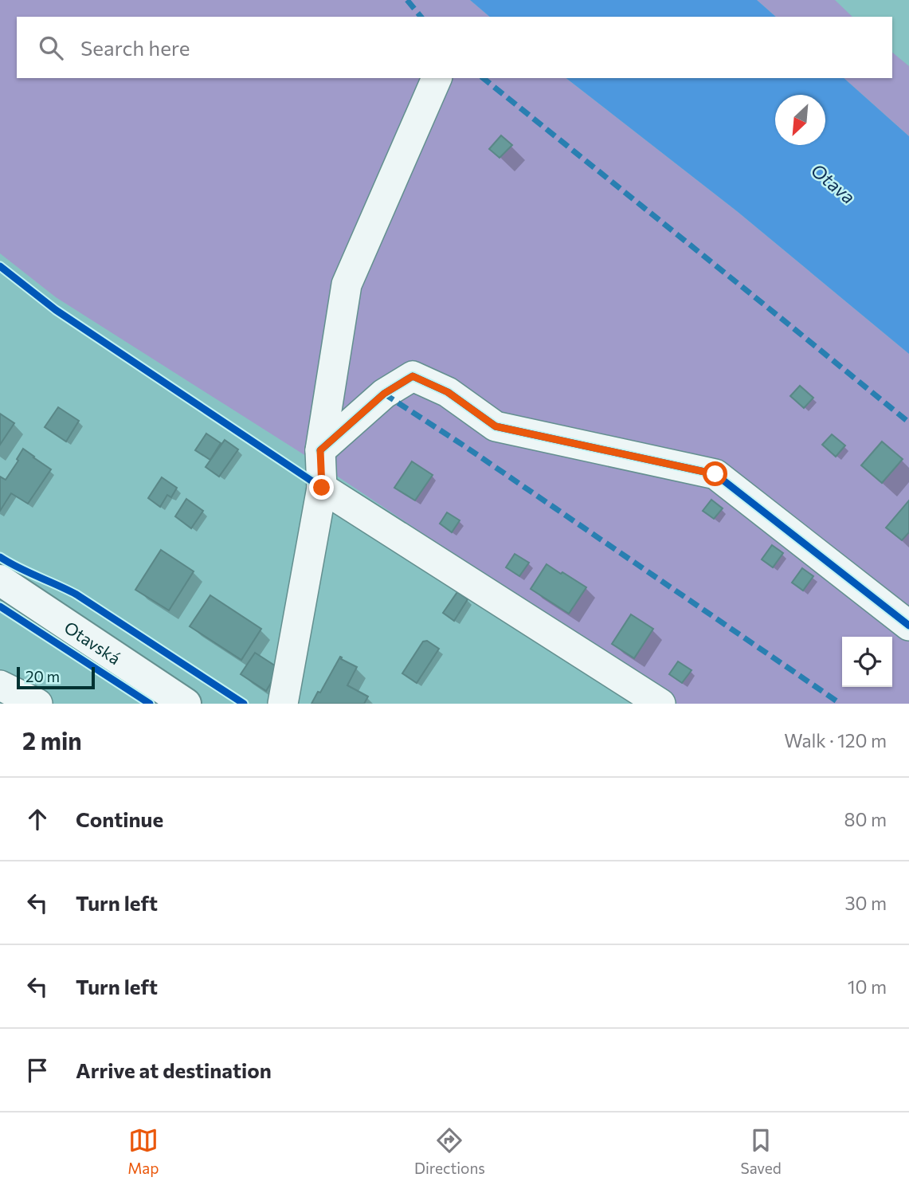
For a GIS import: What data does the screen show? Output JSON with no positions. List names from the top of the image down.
{
  "streets": {
    "main road": ["Otavská"]
  },
  "water": ["Otava"],
  "scale_bar": "20 m",
  "north": "bottom left",
  "page": {
    "search": "Search here",
    "scale": "20 m",
    "heading": ["2 min", "Walk · 120 m"],
    "list": [
      ["Continue", "80 m"],
      ["Turn left", "30 m"],
      ["Turn left", "10 m"],
      "Arrive at destination"
    ],
    "nav": ["Map", "Directions", "Saved"]
  }
}
